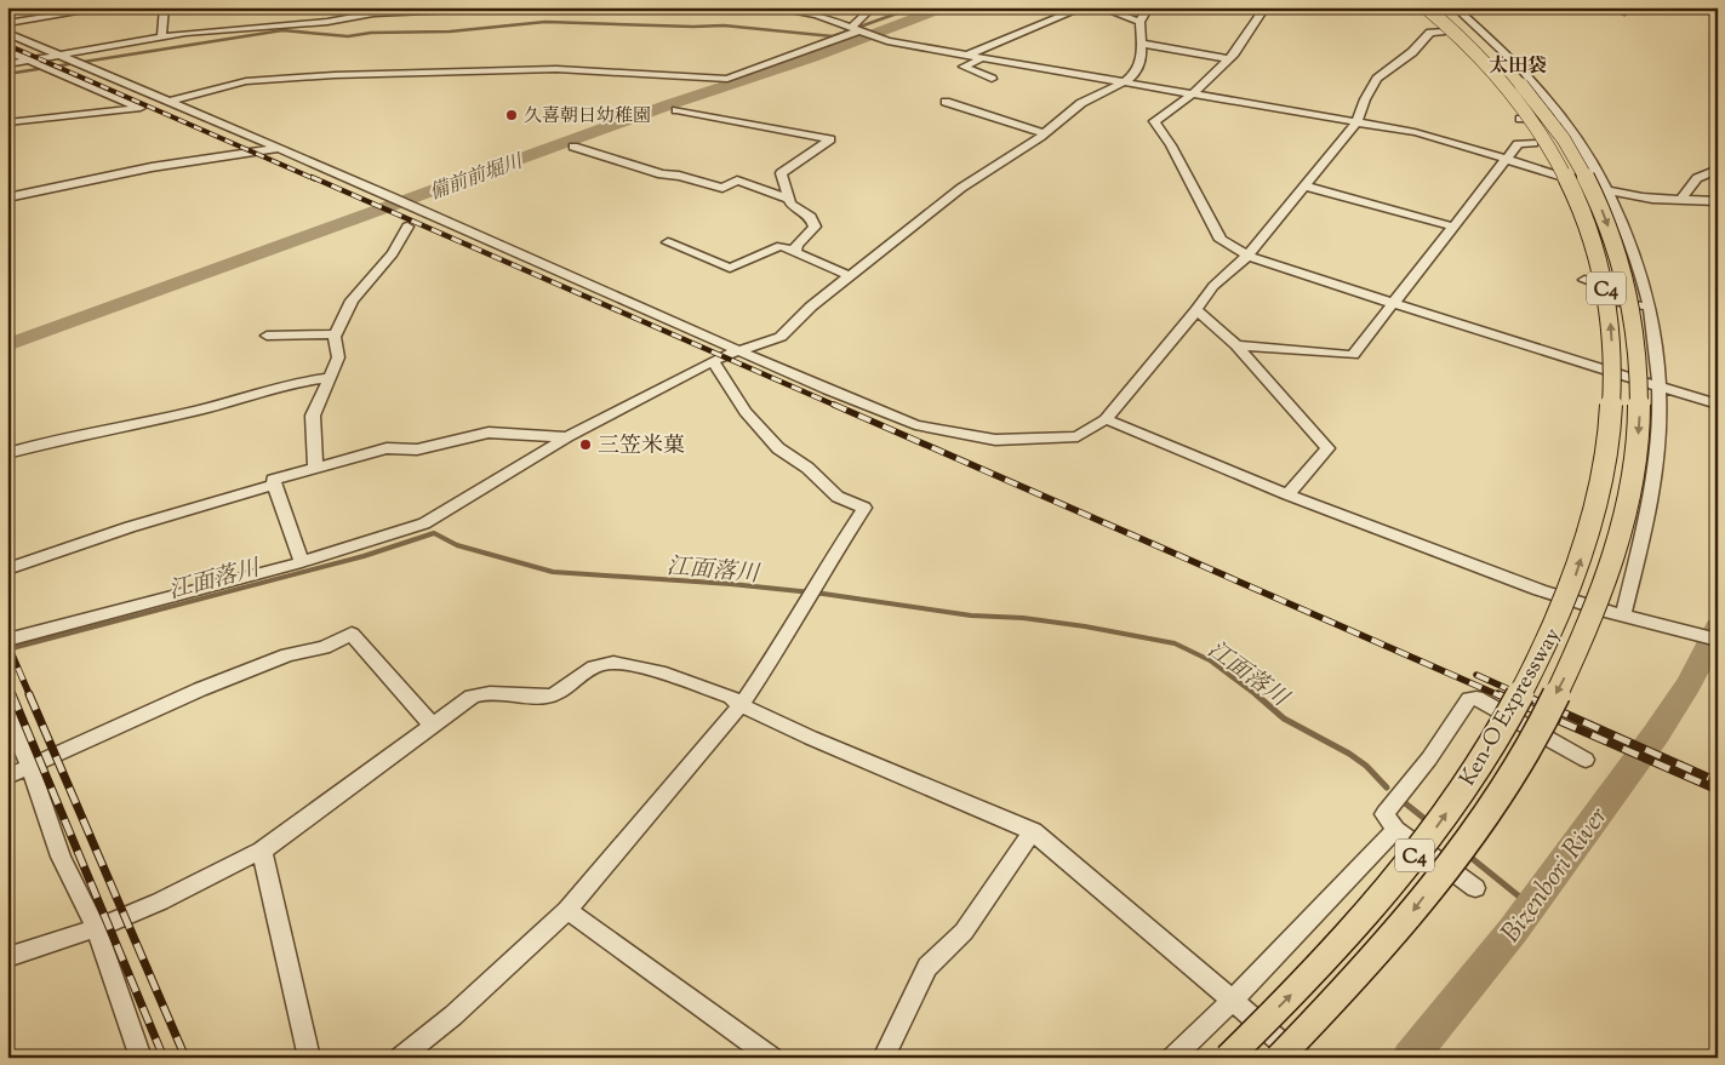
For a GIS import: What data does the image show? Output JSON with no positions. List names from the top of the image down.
{
  "streets": {
    "highway": ["C4", "Ken-O Expressway"]
  },
  "districts": ["太田袋"],
  "water": ["備前前堀川", "江面落川", "Bizenbori River"],
  "places": ["久喜朝日幼稚園", "三笠米菓"]
}
